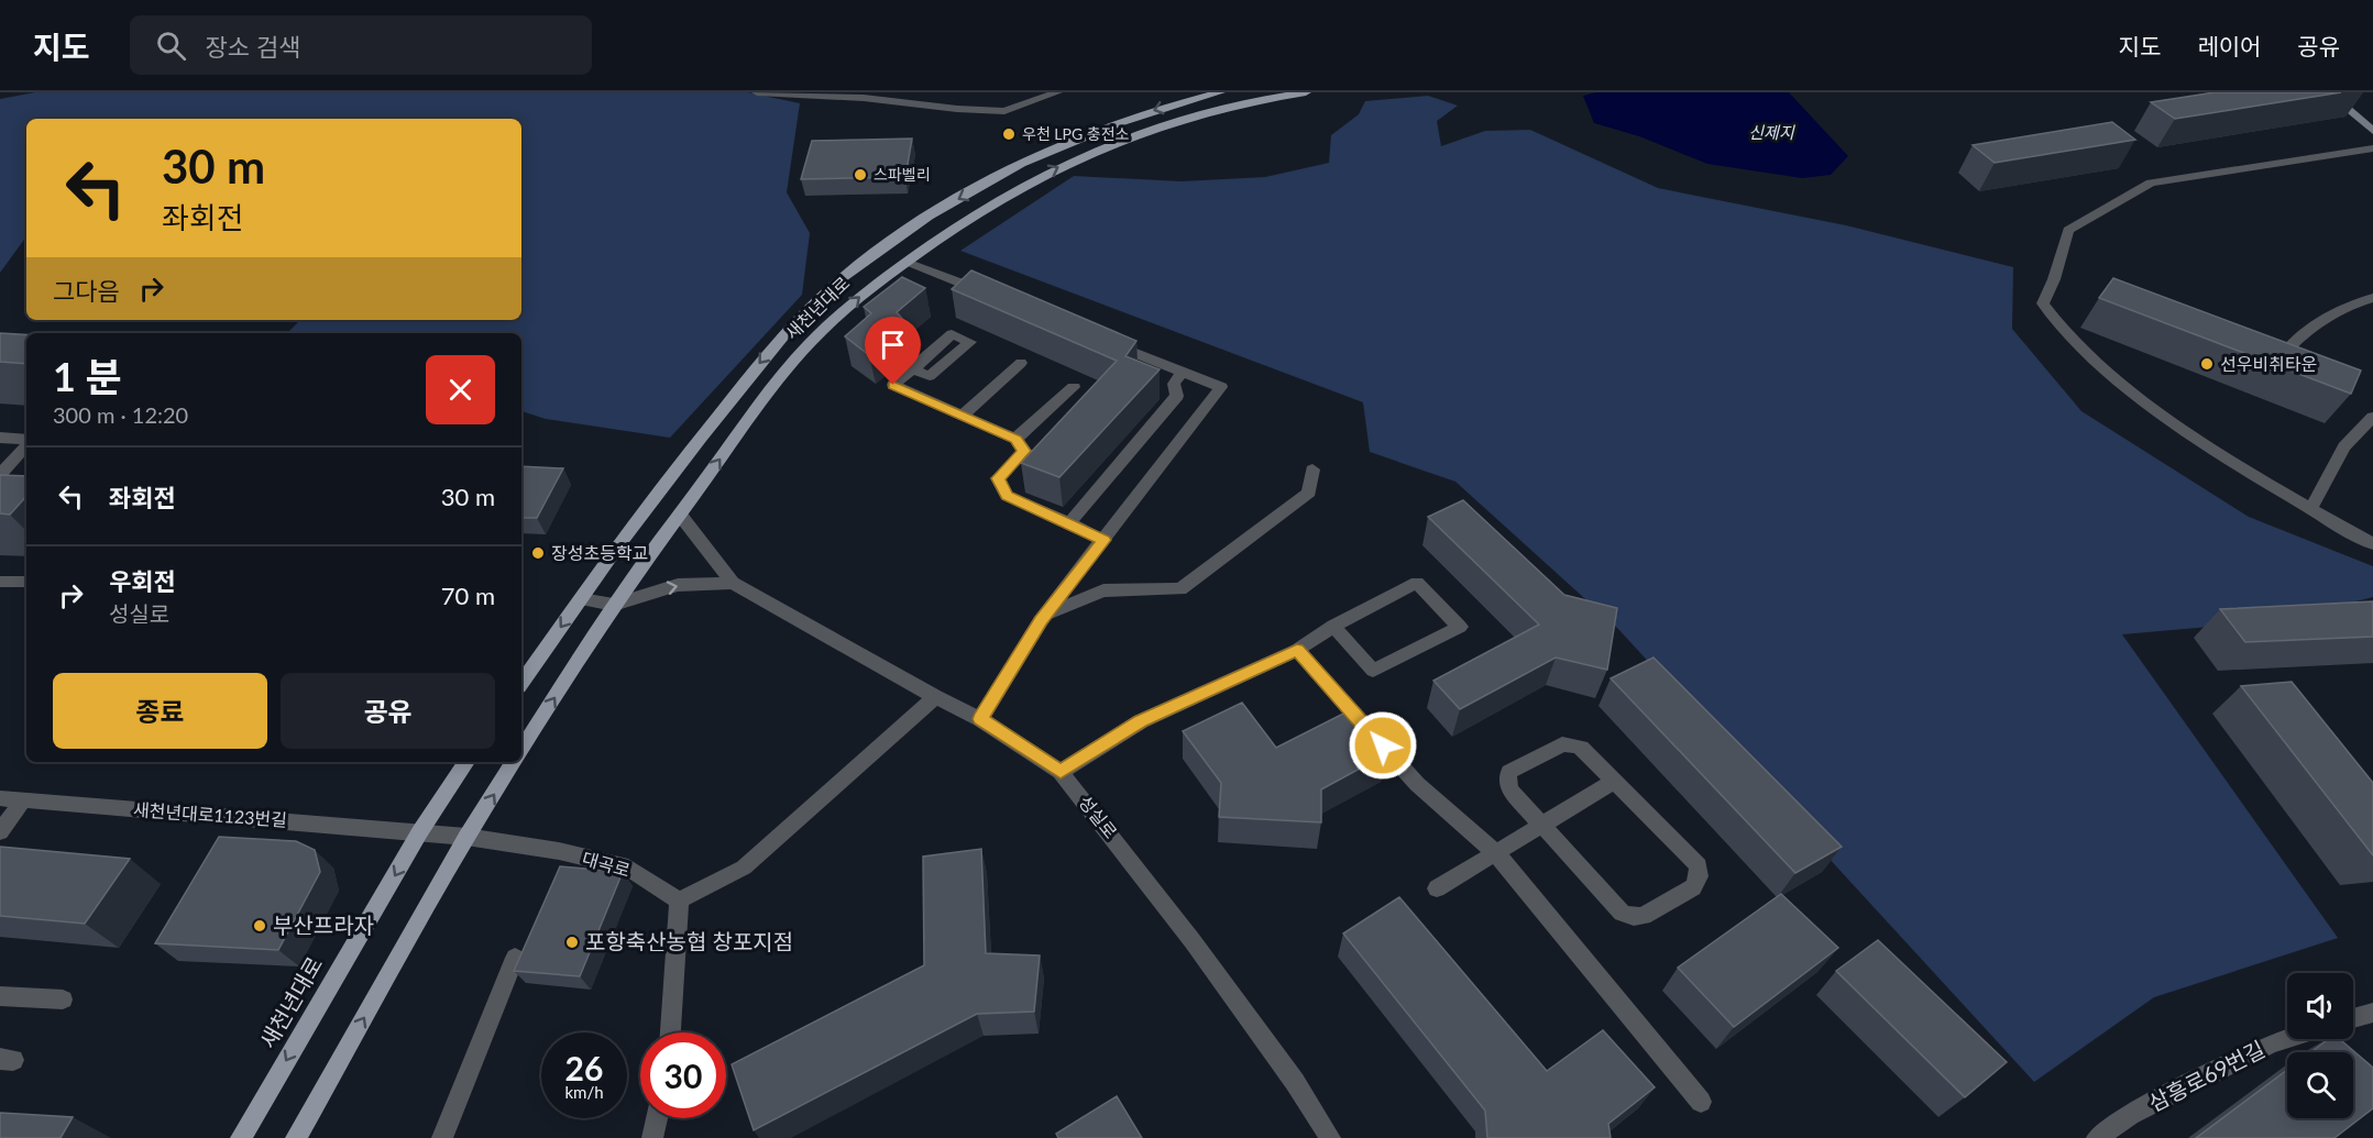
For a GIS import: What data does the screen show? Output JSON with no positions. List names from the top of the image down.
{
  "streets": {
    "main road": ["새천년대로"],
    "street": [
      "새천년대로1123번길",
      "성실로",
      "대곡로",
      "삼흥로69번길"
    ]
  },
  "crossings": [
    ["새천년대로", "새천년대로1123번길"],
    ["새천년대로", "대곡로"],
    ["새천년대로1123번길", "대곡로"]
  ],
  "water": ["신제지"],
  "places": [
    "우천 LPG 충전소",
    "스파벨리",
    "선우비취타운",
    "장성초등학교",
    "부산프라자",
    "포항축산농협 창포지점"
  ],
  "page": {
    "header": "지도",
    "search": "장소 검색",
    "nav": ["지도", "레이어", "공유"],
    "turn": ["30 m", "좌회전"],
    "then": "그다음",
    "heading": ["1 분", "300 m · 12:20"],
    "list": [
      {
        "name": "좌회전",
        "value": "30 m"
      },
      {
        "name": "우회전",
        "note": "성실로",
        "value": "70 m"
      }
    ],
    "buttons": ["종료", "공유"],
    "speed": "26 km/h",
    "limit": "30"
  }
}
